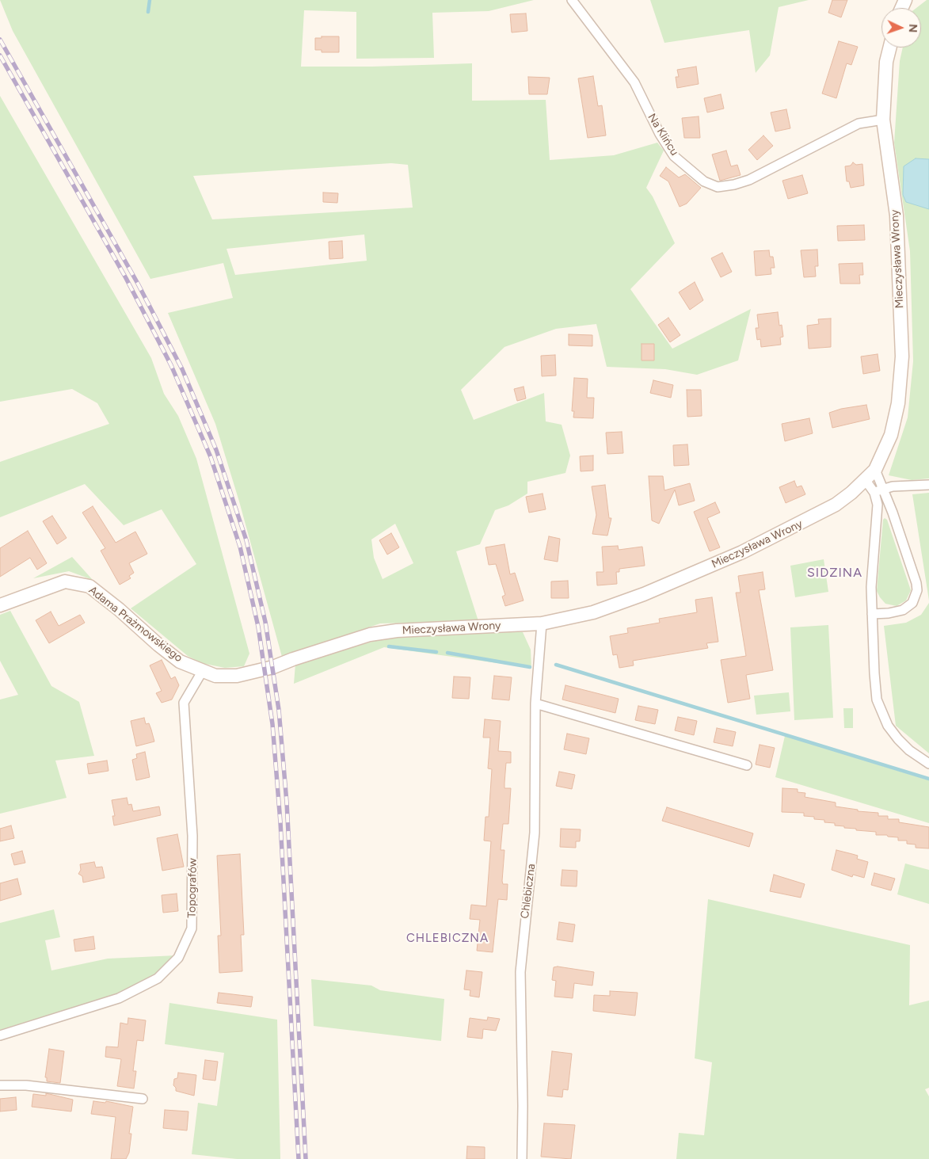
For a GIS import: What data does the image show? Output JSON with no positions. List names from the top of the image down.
{
  "streets": {
    "street": [
      "Na Klińcu",
      "Mieczysława Wrony",
      "Adama Prażmowskiego",
      "Topografów",
      "Chlebiczna"
    ]
  },
  "crossings": [
    ["Na Klińcu", "Mieczysława Wrony"],
    ["Mieczysława Wrony", "Adama Prażmowskiego"],
    ["Mieczysława Wrony", "Topografów"],
    ["Mieczysława Wrony", "Chlebiczna"],
    ["Adama Prażmowskiego", "Topografów"]
  ],
  "districts": ["SIDZINA", "CHLEBICZNA"],
  "north": "right"
}
